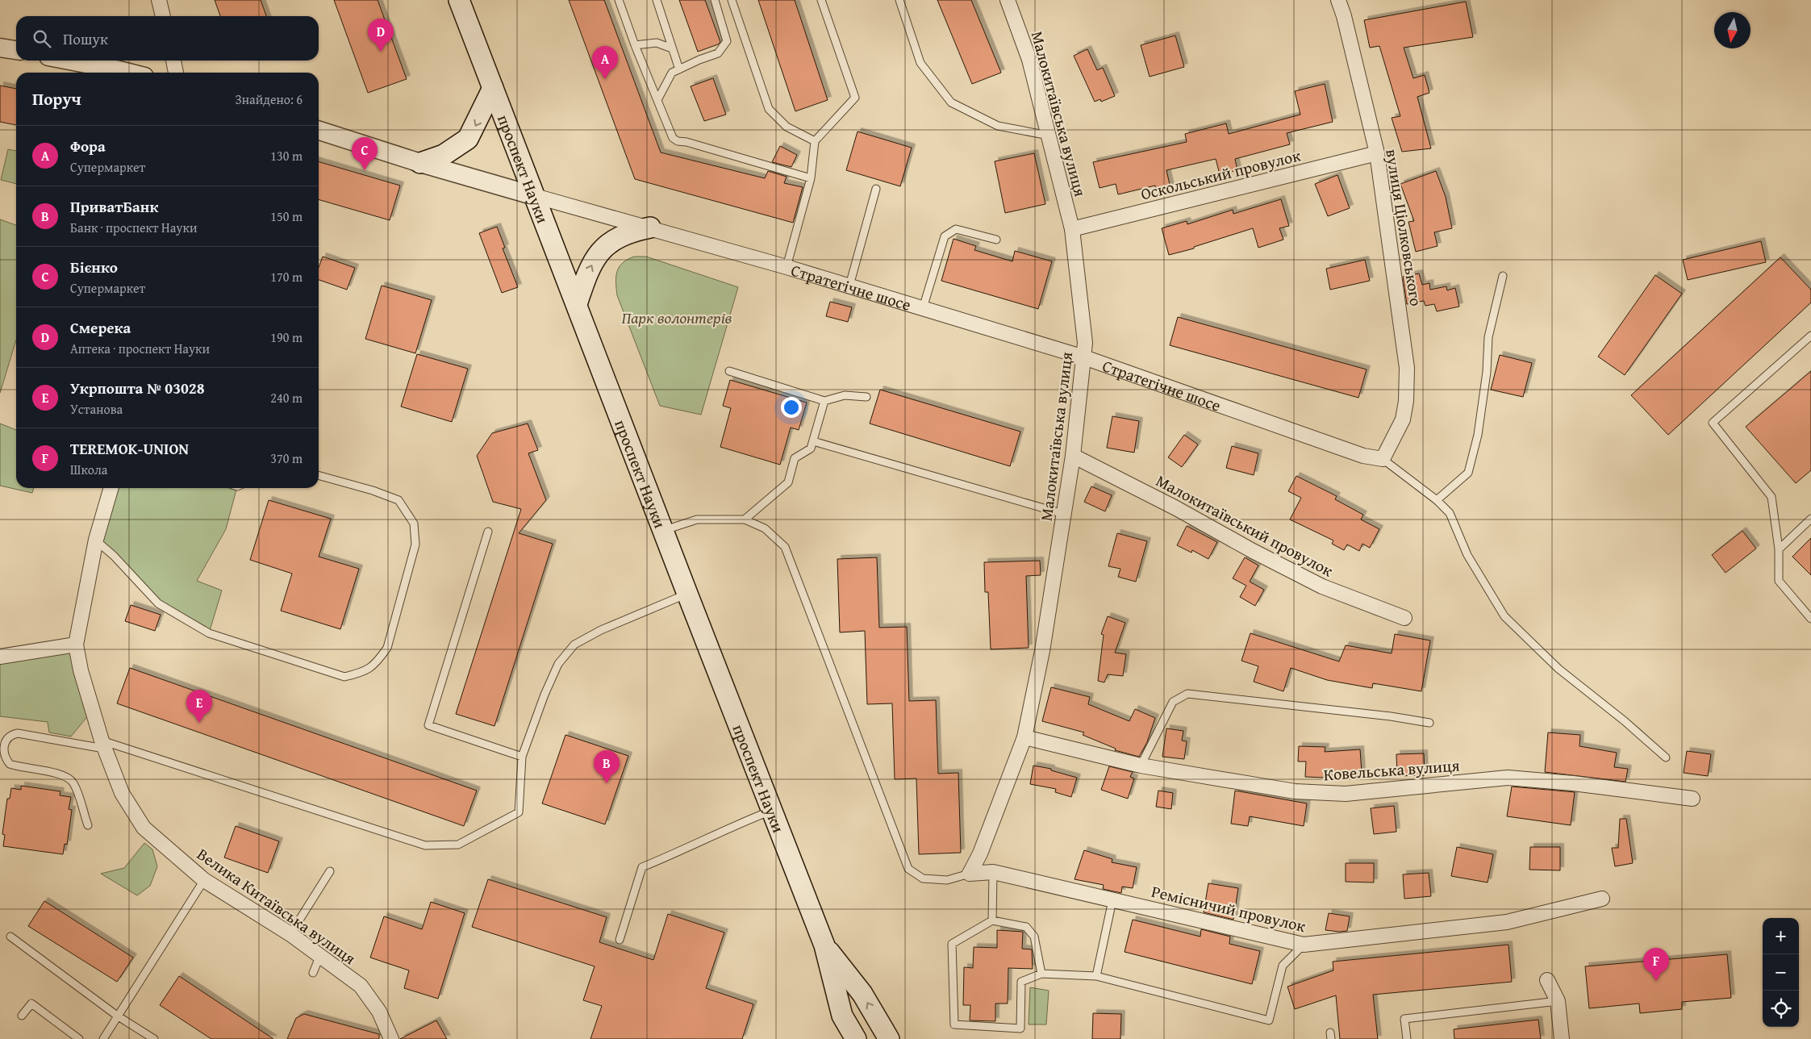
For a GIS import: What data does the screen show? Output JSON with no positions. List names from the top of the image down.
{
  "streets": {
    "main road": ["проспект Науки"],
    "street": [
      "Малокитаївська вулиця",
      "Оскольський провулок",
      "вулиця Ціолковського",
      "Стратегічне шосе",
      "Малокитаївський провулок",
      "Ковельська вулиця",
      "Велика Китаївська вулиця",
      "Ремісничий провулок"
    ]
  },
  "crossings": [
    ["Малокитаївська вулиця", "Оскольський провулок"],
    ["Малокитаївська вулиця", "Стратегічне шосе"],
    ["Малокитаївська вулиця", "Малокитаївський провулок"],
    ["Малокитаївська вулиця", "Ковельська вулиця"],
    ["Малокитаївська вулиця", "Ремісничий провулок"],
    ["проспект Науки", "Стратегічне шосе"],
    ["Оскольський провулок", "вулиця Ціолковського"],
    ["вулиця Ціолковського", "Стратегічне шосе"]
  ],
  "parks": ["Парк волонтерів"],
  "north": "bottom",
  "page": {
    "search": "Пошук",
    "pins": [
      "D",
      "A",
      "C",
      "E",
      "B",
      "F"
    ],
    "heading": ["Поруч", "Знайдено: 6"],
    "list": [
      {
        "mark": "A",
        "name": "Фора",
        "note": "Супермаркет",
        "value": "130 m"
      },
      {
        "mark": "B",
        "name": "ПриватБанк",
        "note": "Банк · проспект Науки",
        "value": "150 m"
      },
      {
        "mark": "C",
        "name": "Бієнко",
        "note": "Супермаркет",
        "value": "170 m"
      },
      {
        "mark": "D",
        "name": "Смерека",
        "note": "Аптека · проспект Науки",
        "value": "190 m"
      },
      {
        "mark": "E",
        "name": "Укрпошта № 03028",
        "note": "Установа",
        "value": "240 m"
      },
      {
        "mark": "F",
        "name": "TEREMOK-UNION",
        "note": "Школа",
        "value": "370 m"
      }
    ],
    "map_buttons": ["+", "−"]
  }
}
